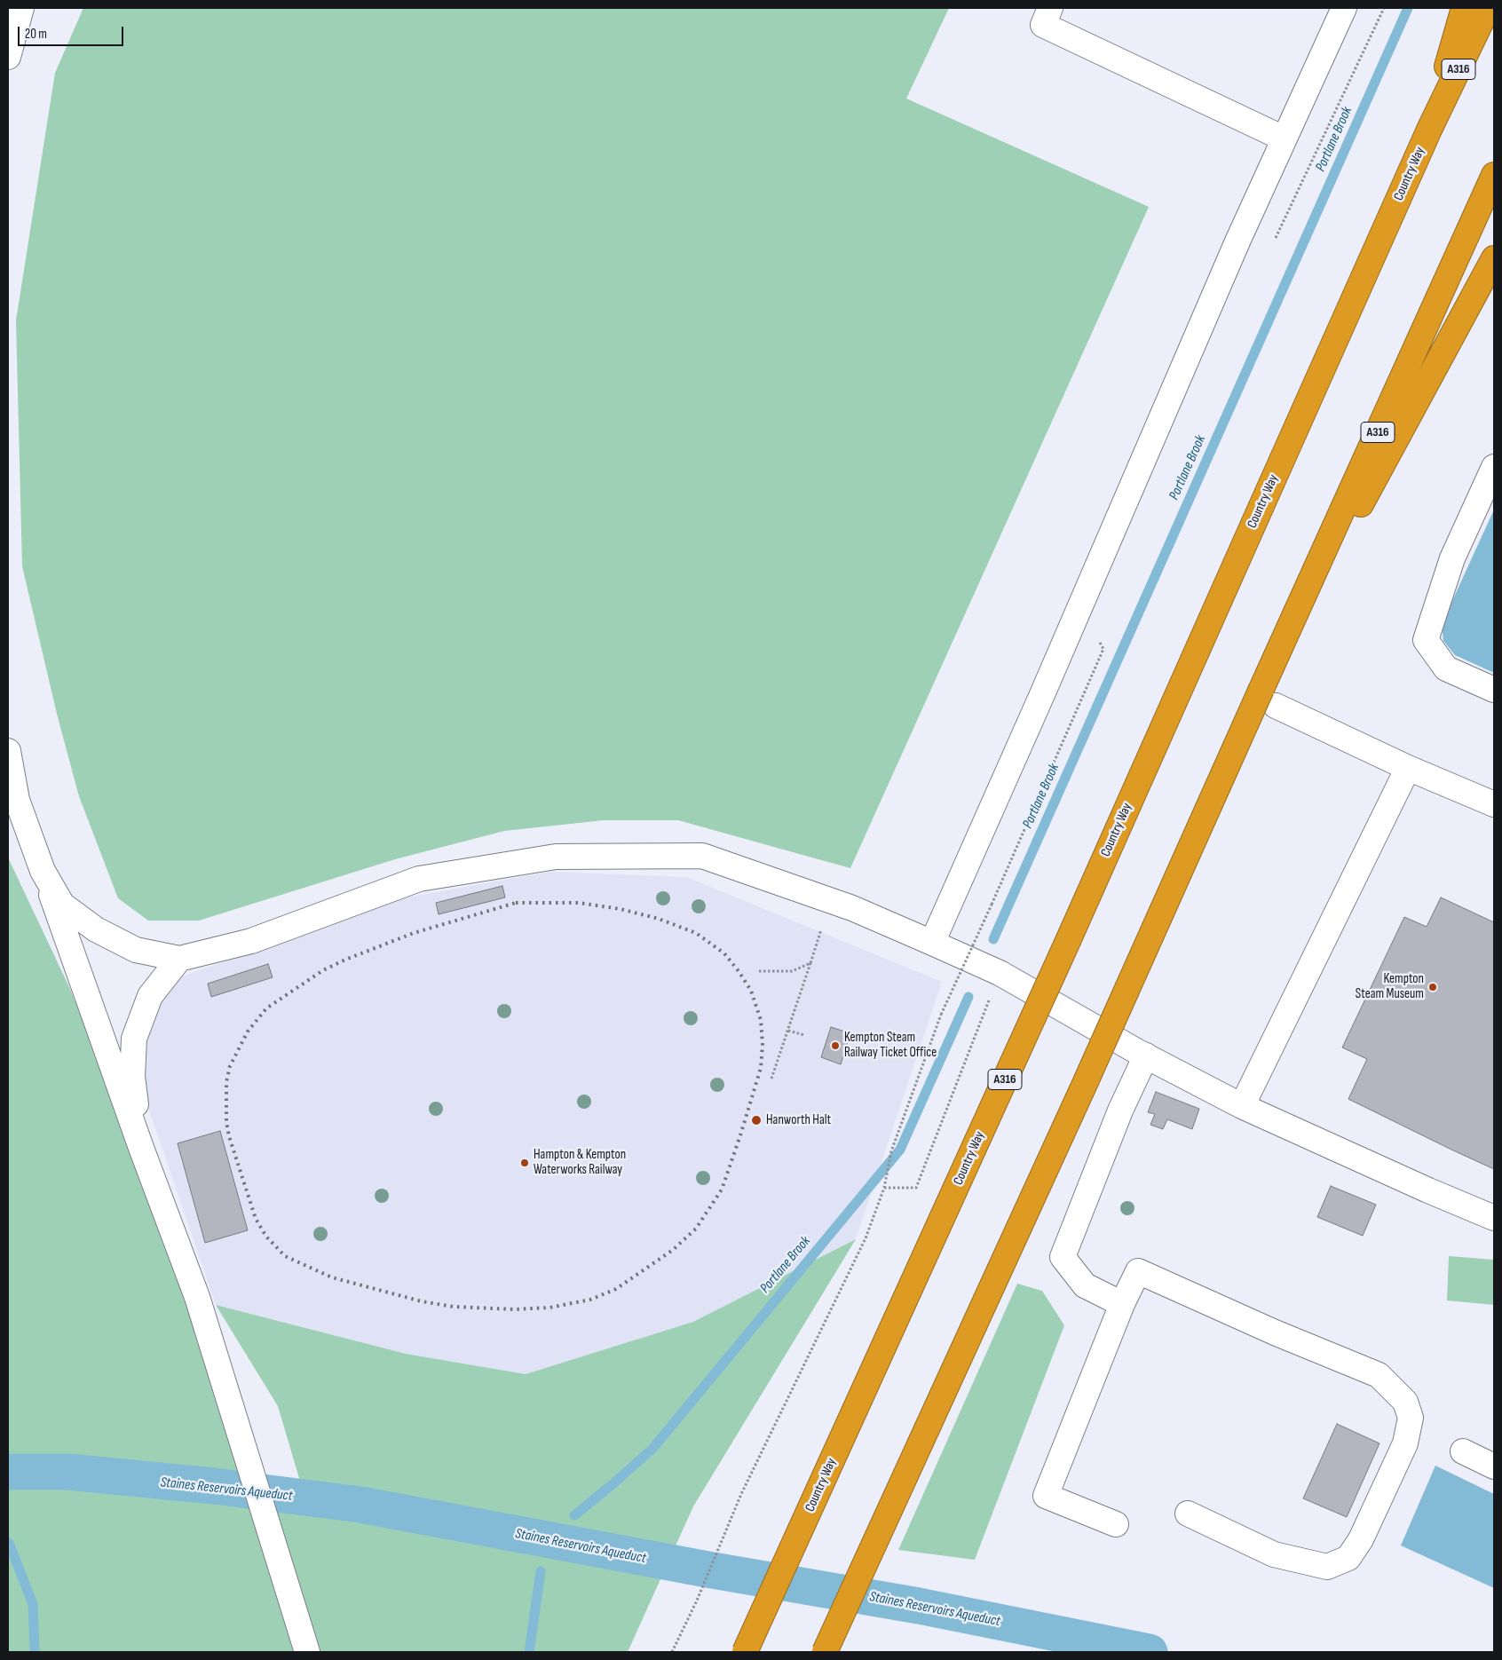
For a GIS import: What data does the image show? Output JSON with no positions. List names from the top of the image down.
{
  "streets": {
    "highway": ["A316", "Country Way"]
  },
  "water": ["Portlane Brook", "Staines Reservoirs Aqueduct"],
  "places": [
    "Kempton Steam Museum",
    "Kempton Steam Railway Ticket Office",
    "Hanworth Halt",
    "Hampton & Kempton Waterworks Railway"
  ],
  "scale_bar": "20 m"
}
